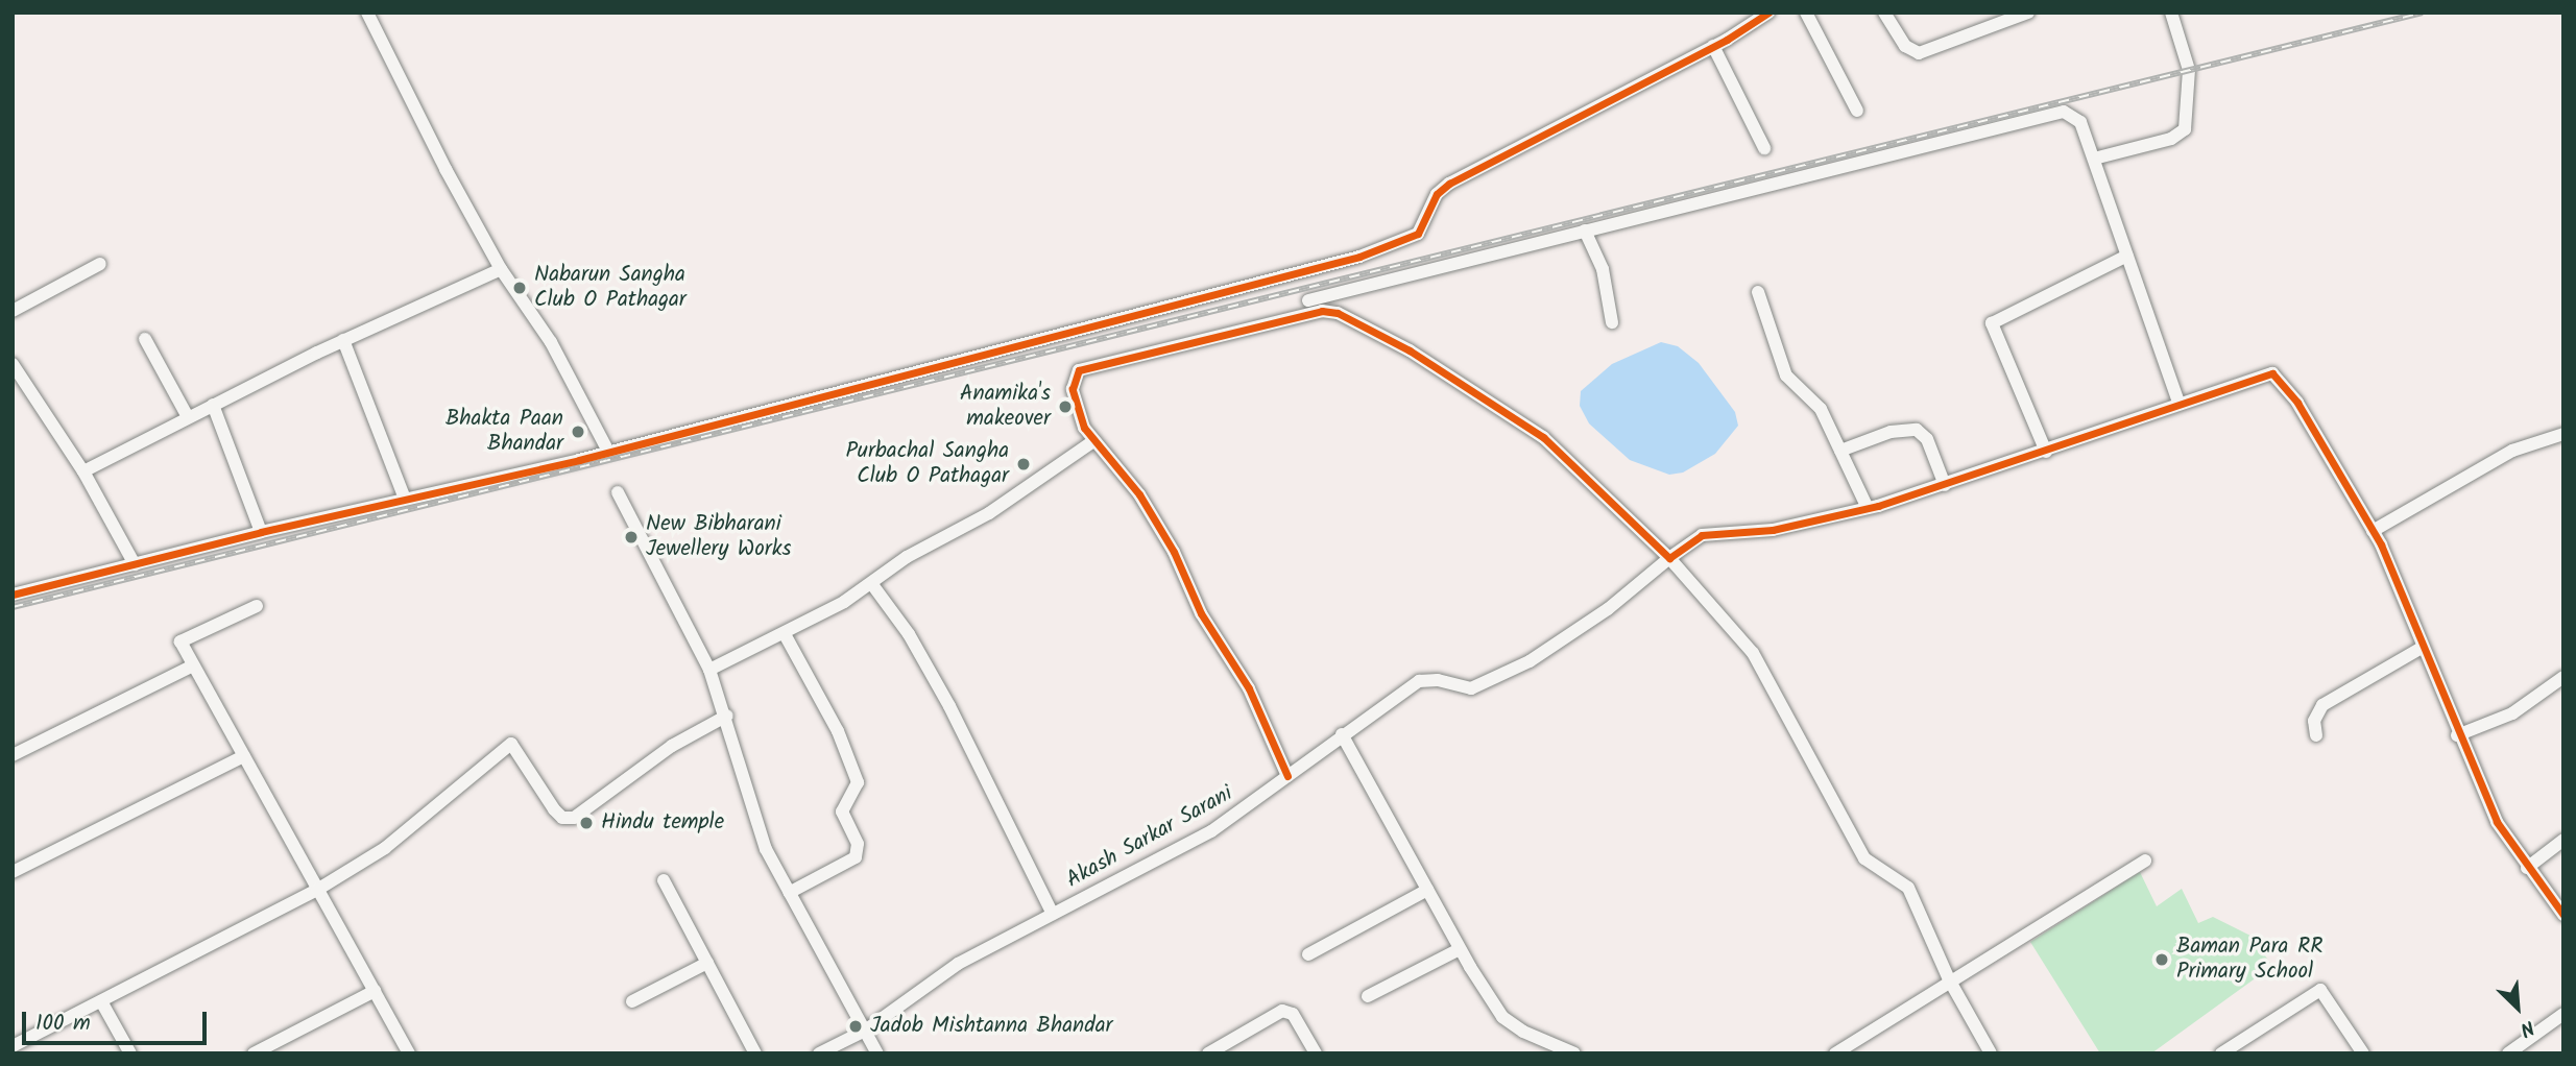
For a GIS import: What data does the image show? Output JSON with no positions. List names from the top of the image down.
{
  "streets": {
    "street": ["Akash Sarkar Sarani"]
  },
  "places": [
    "Nabarun Sangha Club O Pathagar",
    "Anamika's makeover",
    "Bhakta Paan Bhandar",
    "Purbachal Sangha Club O Pathagar",
    "New Bibharani Jewellery Works",
    "Hindu temple",
    "Baman Para RR Primary School",
    "Jadob Mishtanna Bhandar"
  ],
  "scale_bar": "100 m",
  "north": "bottom right"
}
